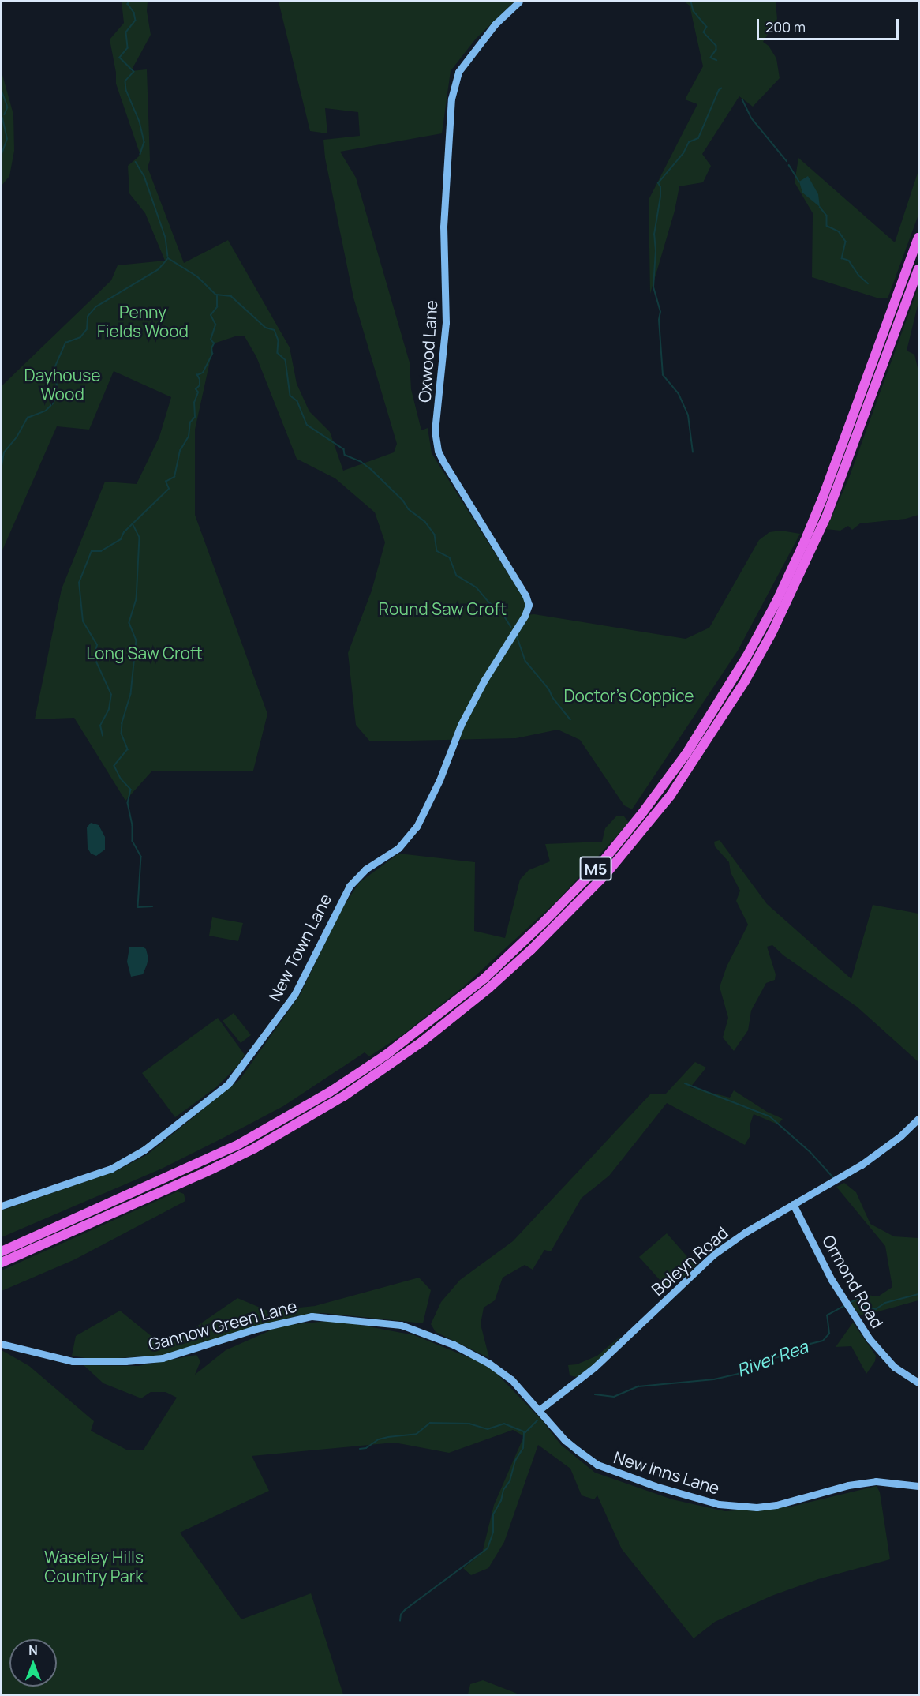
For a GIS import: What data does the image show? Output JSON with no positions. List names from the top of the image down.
{
  "streets": {
    "highway": ["M5"],
    "street": [
      "Oxwood Lane",
      "New Town Lane",
      "Boleyn Road",
      "Ormond Road",
      "Gannow Green Lane",
      "New Inns Lane"
    ]
  },
  "crossings": [
    ["Oxwood Lane", "New Town Lane"],
    ["Boleyn Road", "Ormond Road"],
    ["Boleyn Road", "Gannow Green Lane"],
    ["Boleyn Road", "New Inns Lane"],
    ["Gannow Green Lane", "New Inns Lane"]
  ],
  "water": ["River Rea"],
  "parks": [
    "Penny Fields Wood",
    "Dayhouse Wood",
    "Round Saw Croft",
    "Long Saw Croft",
    "Doctor's Coppice",
    "Waseley Hills Country Park"
  ],
  "scale_bar": "200 m",
  "north": "top"
}
